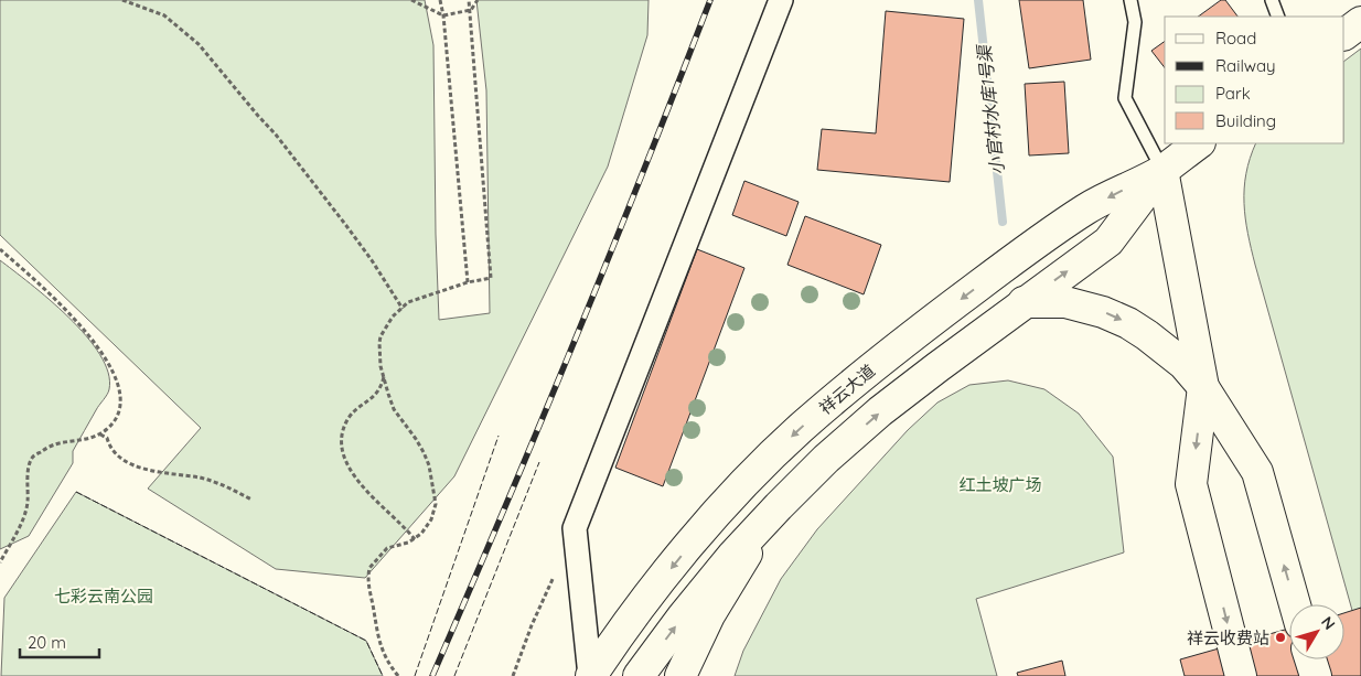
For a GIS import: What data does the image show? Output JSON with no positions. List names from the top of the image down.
{
  "streets": {
    "main road": ["祥云大道"]
  },
  "water": ["小官村水库1号渠"],
  "parks": ["红土坡广场", "七彩云南公园"],
  "places": ["祥云收费站"],
  "legend": [
    "Road",
    "Railway",
    "Park",
    "Building"
  ],
  "scale_bar": "20 m",
  "north": "top right"
}
